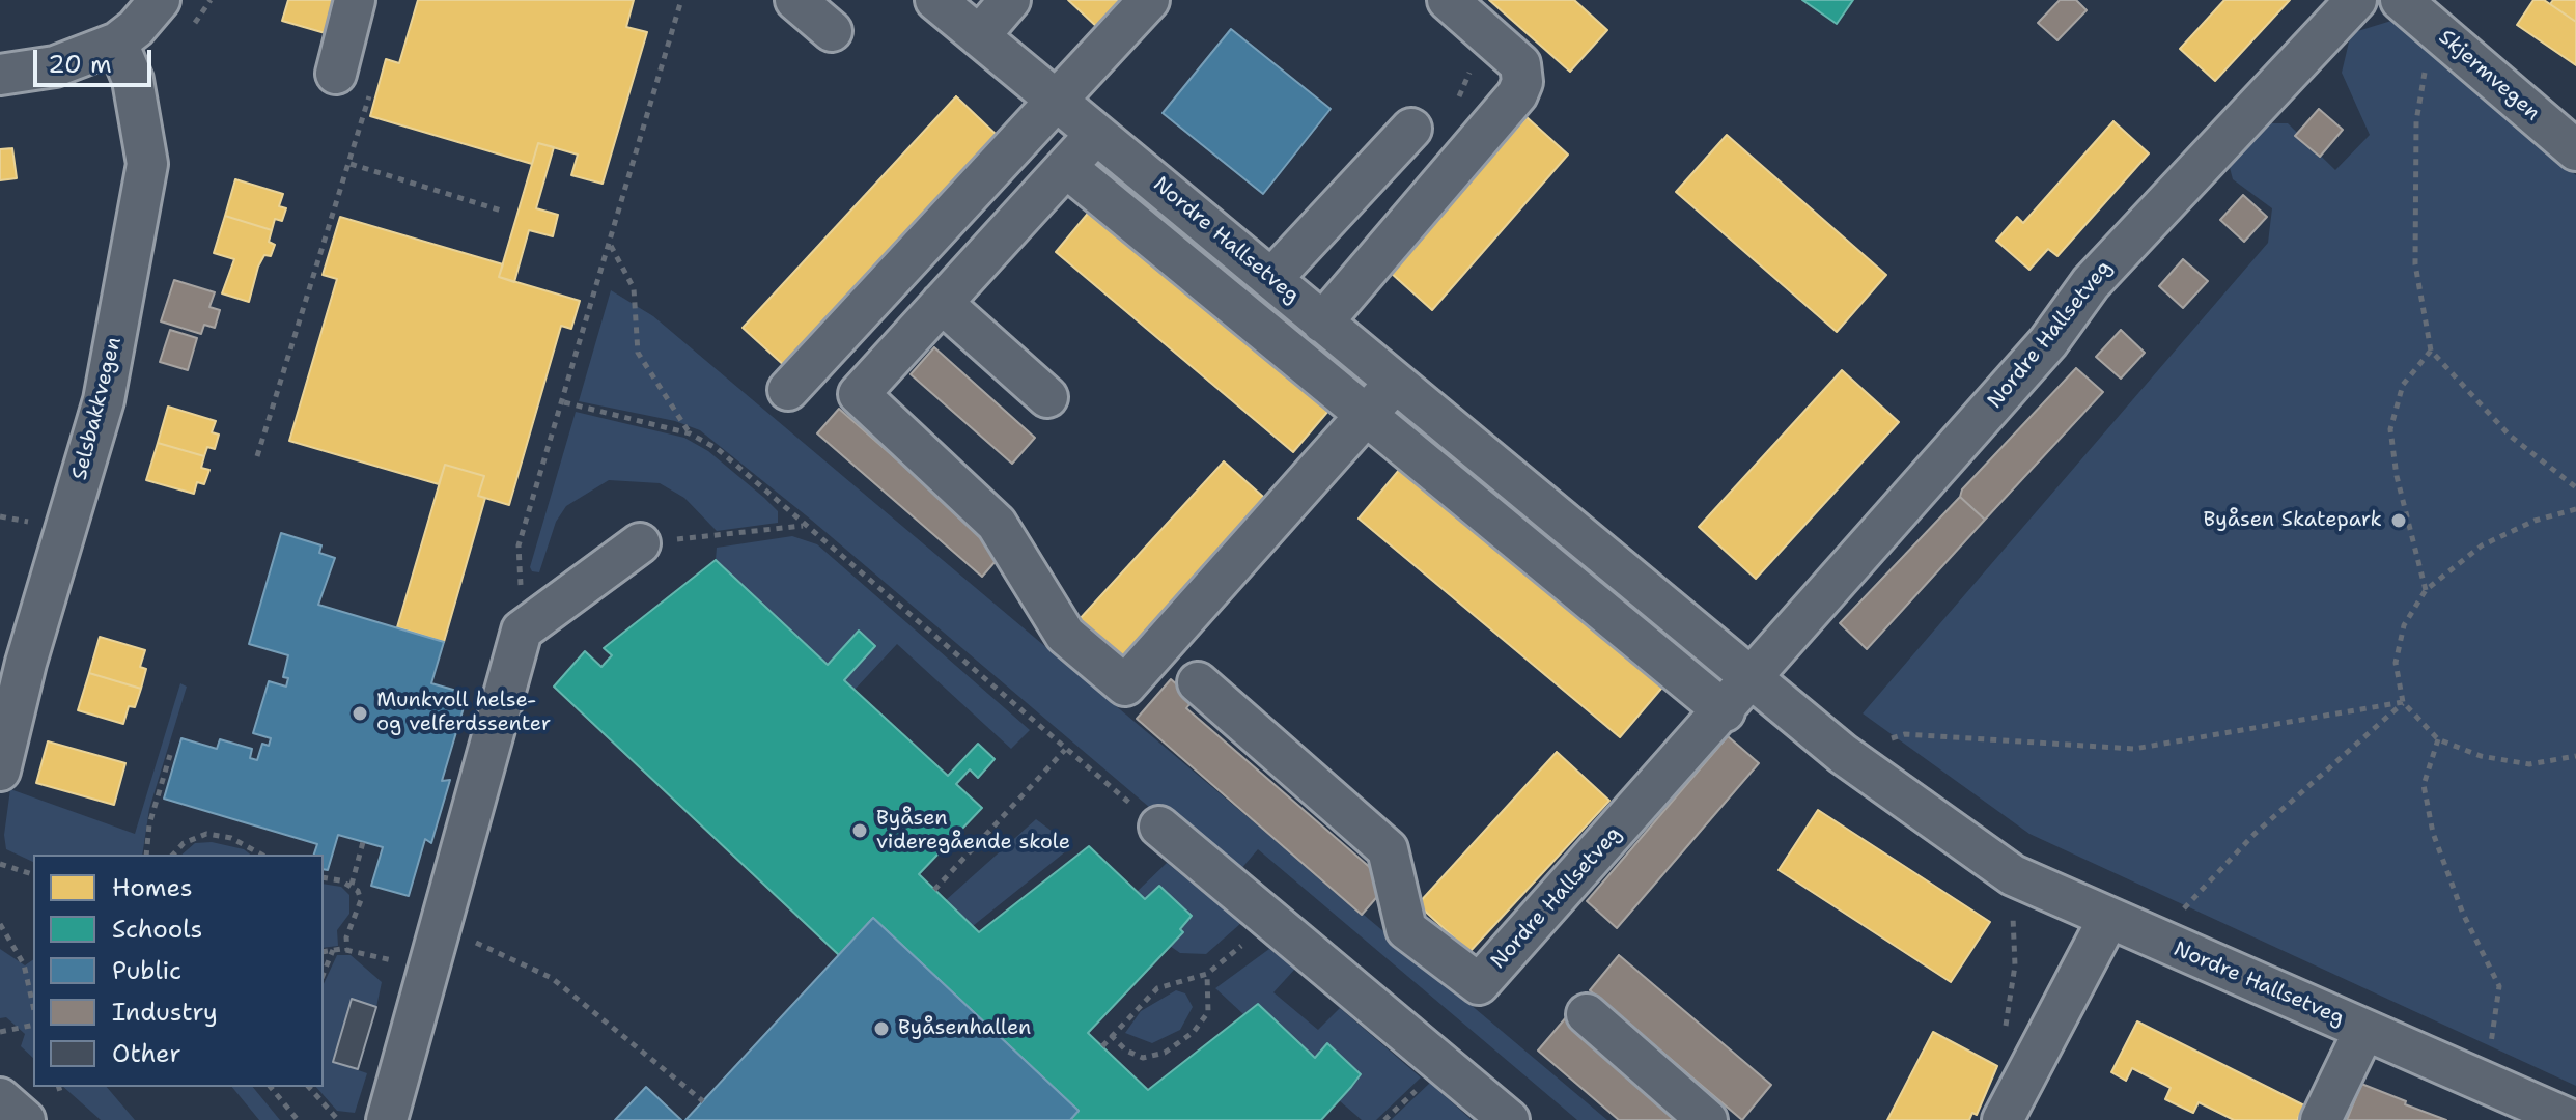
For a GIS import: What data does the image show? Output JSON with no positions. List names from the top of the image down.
{
  "streets": {
    "street": ["Skjermvegen", "Nordre Hallsetveg", "Selsbakkvegen"]
  },
  "places": [
    "Byåsen Skatepark",
    "Munkvoll helse- og velferdssenter",
    "Byåsen videregående skole",
    "Byåsenhallen"
  ],
  "legend": [
    "Homes",
    "Schools",
    "Public",
    "Industry",
    "Other"
  ],
  "scale_bar": "20 m"
}
